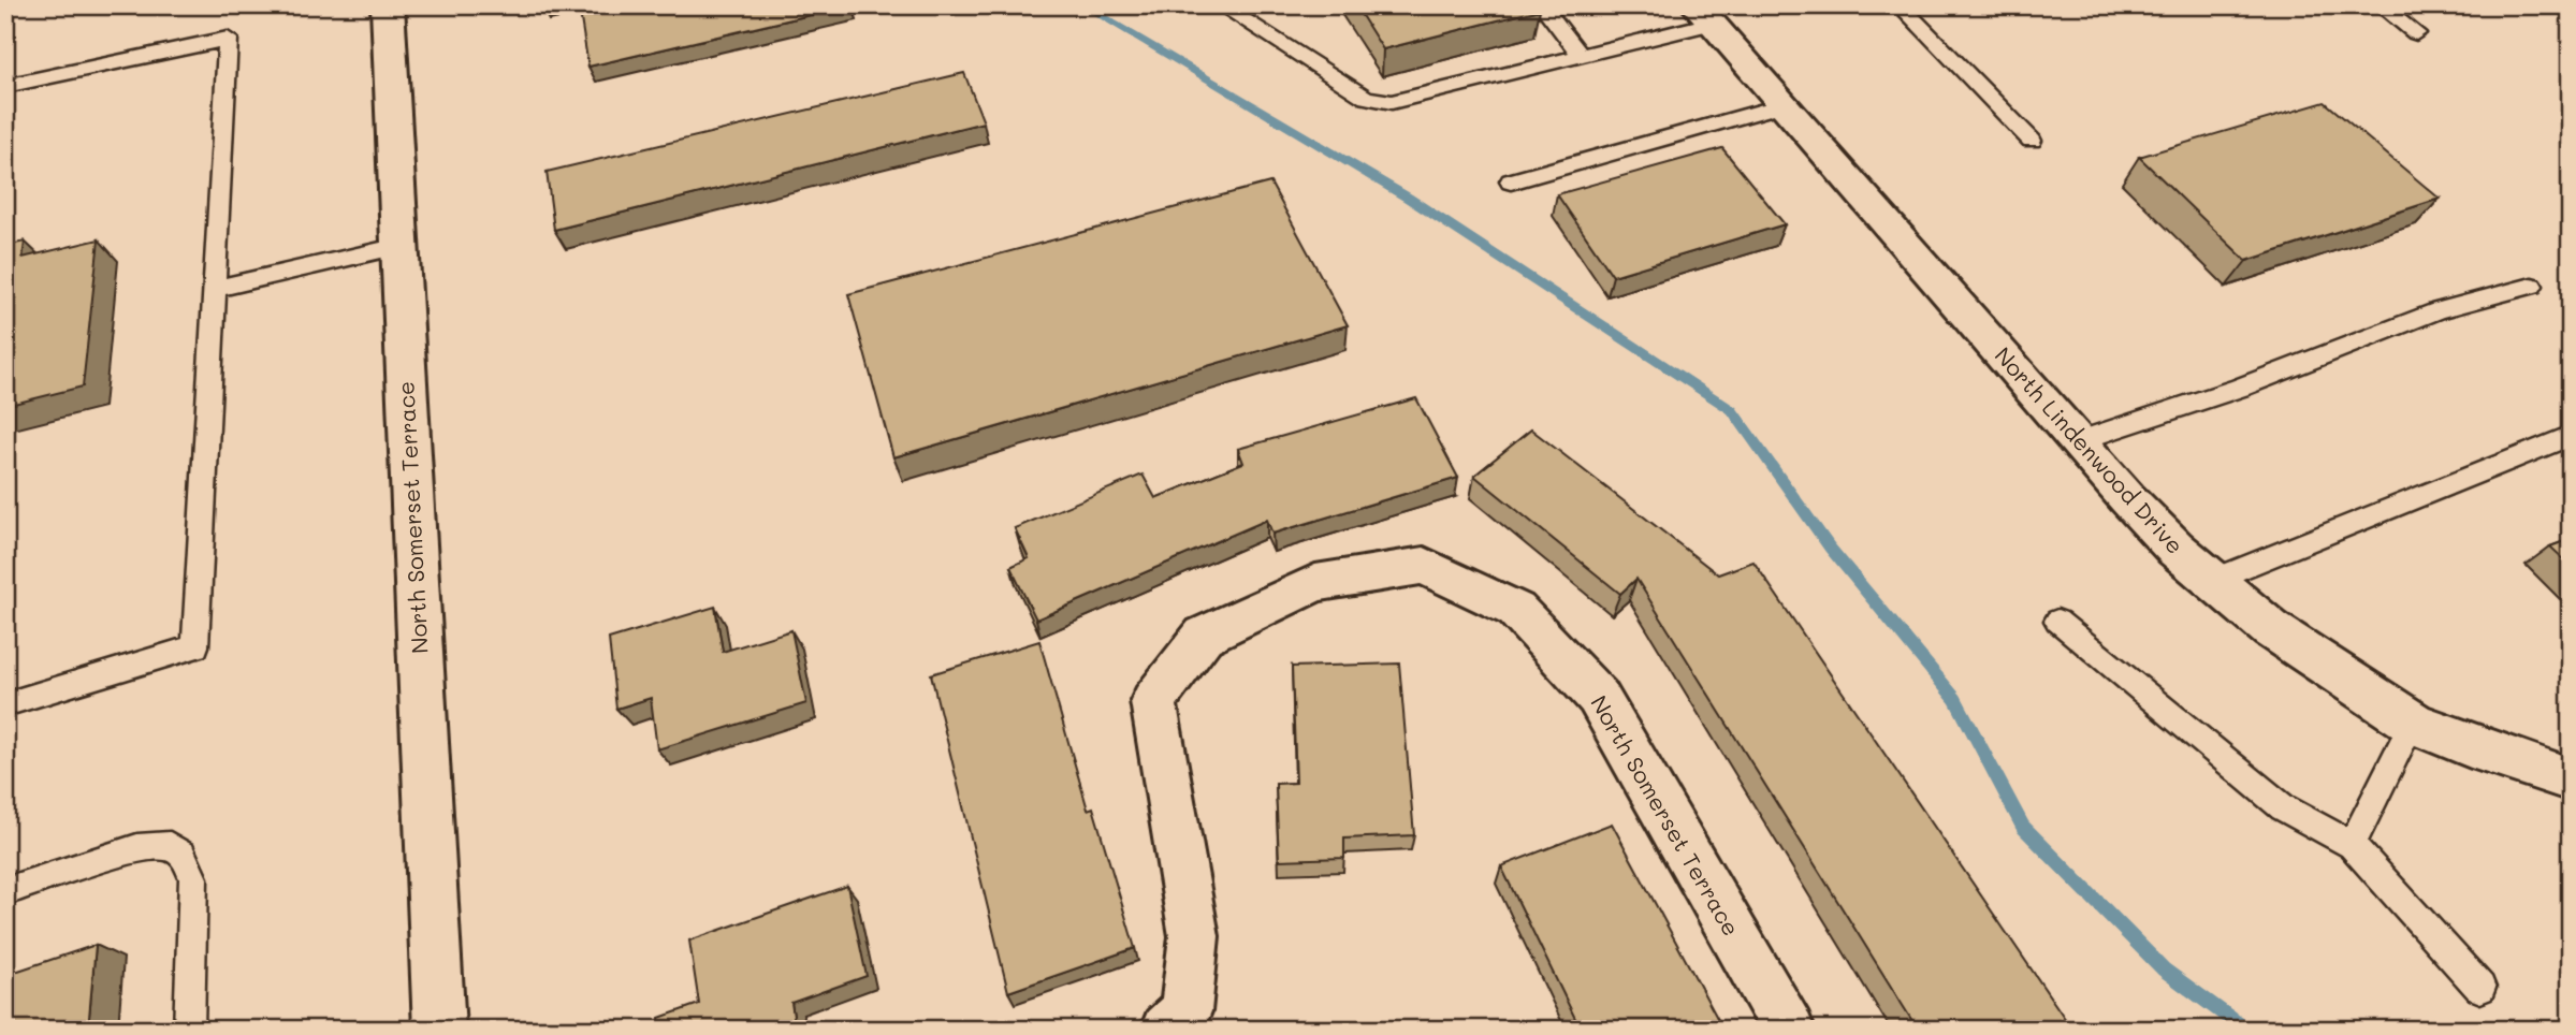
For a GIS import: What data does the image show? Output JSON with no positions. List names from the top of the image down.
{
  "streets": {
    "street": ["North Lindenwood Drive", "North Somerset Terrace"]
  }
}
